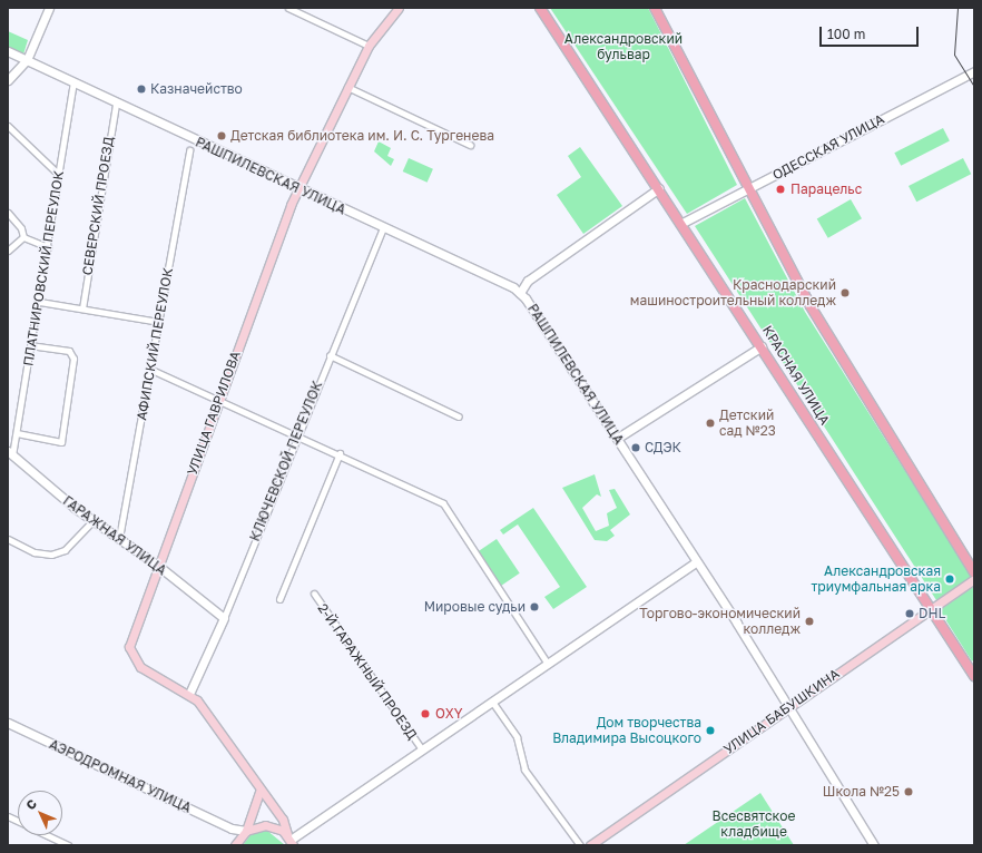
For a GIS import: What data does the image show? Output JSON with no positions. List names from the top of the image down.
{
  "streets": {
    "main road": ["КРАСНАЯ УЛИЦА", "УЛИЦА ГАВРИЛОВА", "УЛИЦА БАБУШКИНА"],
    "street": [
      "ОДЕССКАЯ УЛИЦА",
      "РАШПИЛЕВСКАЯ УЛИЦА",
      "СЕВЕРСКИЙ ПРОЕЗД",
      "ПЛАТНИРОВСКИЙ ПЕРЕУЛОК",
      "АФИПСКИЙ ПЕРЕУЛОК",
      "КЛЮЧЕВСКОЙ ПЕРЕУЛОК",
      "ГАРАЖНАЯ УЛИЦА",
      "2-Й ГАРАЖНЫЙ ПРОЕЗД",
      "АЭРОДРОМНАЯ УЛИЦА"
    ]
  },
  "crossings": [
    ["ОДЕССКАЯ УЛИЦА", "КРАСНАЯ УЛИЦА"],
    ["РАШПИЛЕВСКАЯ УЛИЦА", "СЕВЕРСКИЙ ПРОЕЗД"],
    ["РАШПИЛЕВСКАЯ УЛИЦА", "ПЛАТНИРОВСКИЙ ПЕРЕУЛОК"],
    ["РАШПИЛЕВСКАЯ УЛИЦА", "УЛИЦА ГАВРИЛОВА"],
    ["РАШПИЛЕВСКАЯ УЛИЦА", "КЛЮЧЕВСКОЙ ПЕРЕУЛОК"],
    ["РАШПИЛЕВСКАЯ УЛИЦА", "УЛИЦА БАБУШКИНА"],
    ["ПЛАТНИРОВСКИЙ ПЕРЕУЛОК", "ГАРАЖНАЯ УЛИЦА"],
    ["АФИПСКИЙ ПЕРЕУЛОК", "ГАРАЖНАЯ УЛИЦА"],
    ["КРАСНАЯ УЛИЦА", "УЛИЦА БАБУШКИНА"],
    ["УЛИЦА ГАВРИЛОВА", "КЛЮЧЕВСКОЙ ПЕРЕУЛОК"],
    ["УЛИЦА ГАВРИЛОВА", "ГАРАЖНАЯ УЛИЦА"],
    ["КЛЮЧЕВСКОЙ ПЕРЕУЛОК", "ГАРАЖНАЯ УЛИЦА"]
  ],
  "parks": ["Александровский бульвар", "Всесвятское кладбище"],
  "places": [
    "Казначейство",
    "Детская библиотека им. И. С. Тургенева",
    "Парацельс",
    "Краснодарский машиностроительный колледж",
    "Детский сад №23",
    "СДЭК",
    "Александровская триумфальная арка",
    "Мировые судьи",
    "DHL",
    "Торгово-экономический колледж",
    "OXY",
    "Дом творчества Владимира Высоцкого",
    "Школа №25"
  ],
  "scale_bar": "100 m",
  "north": "top left"
}
